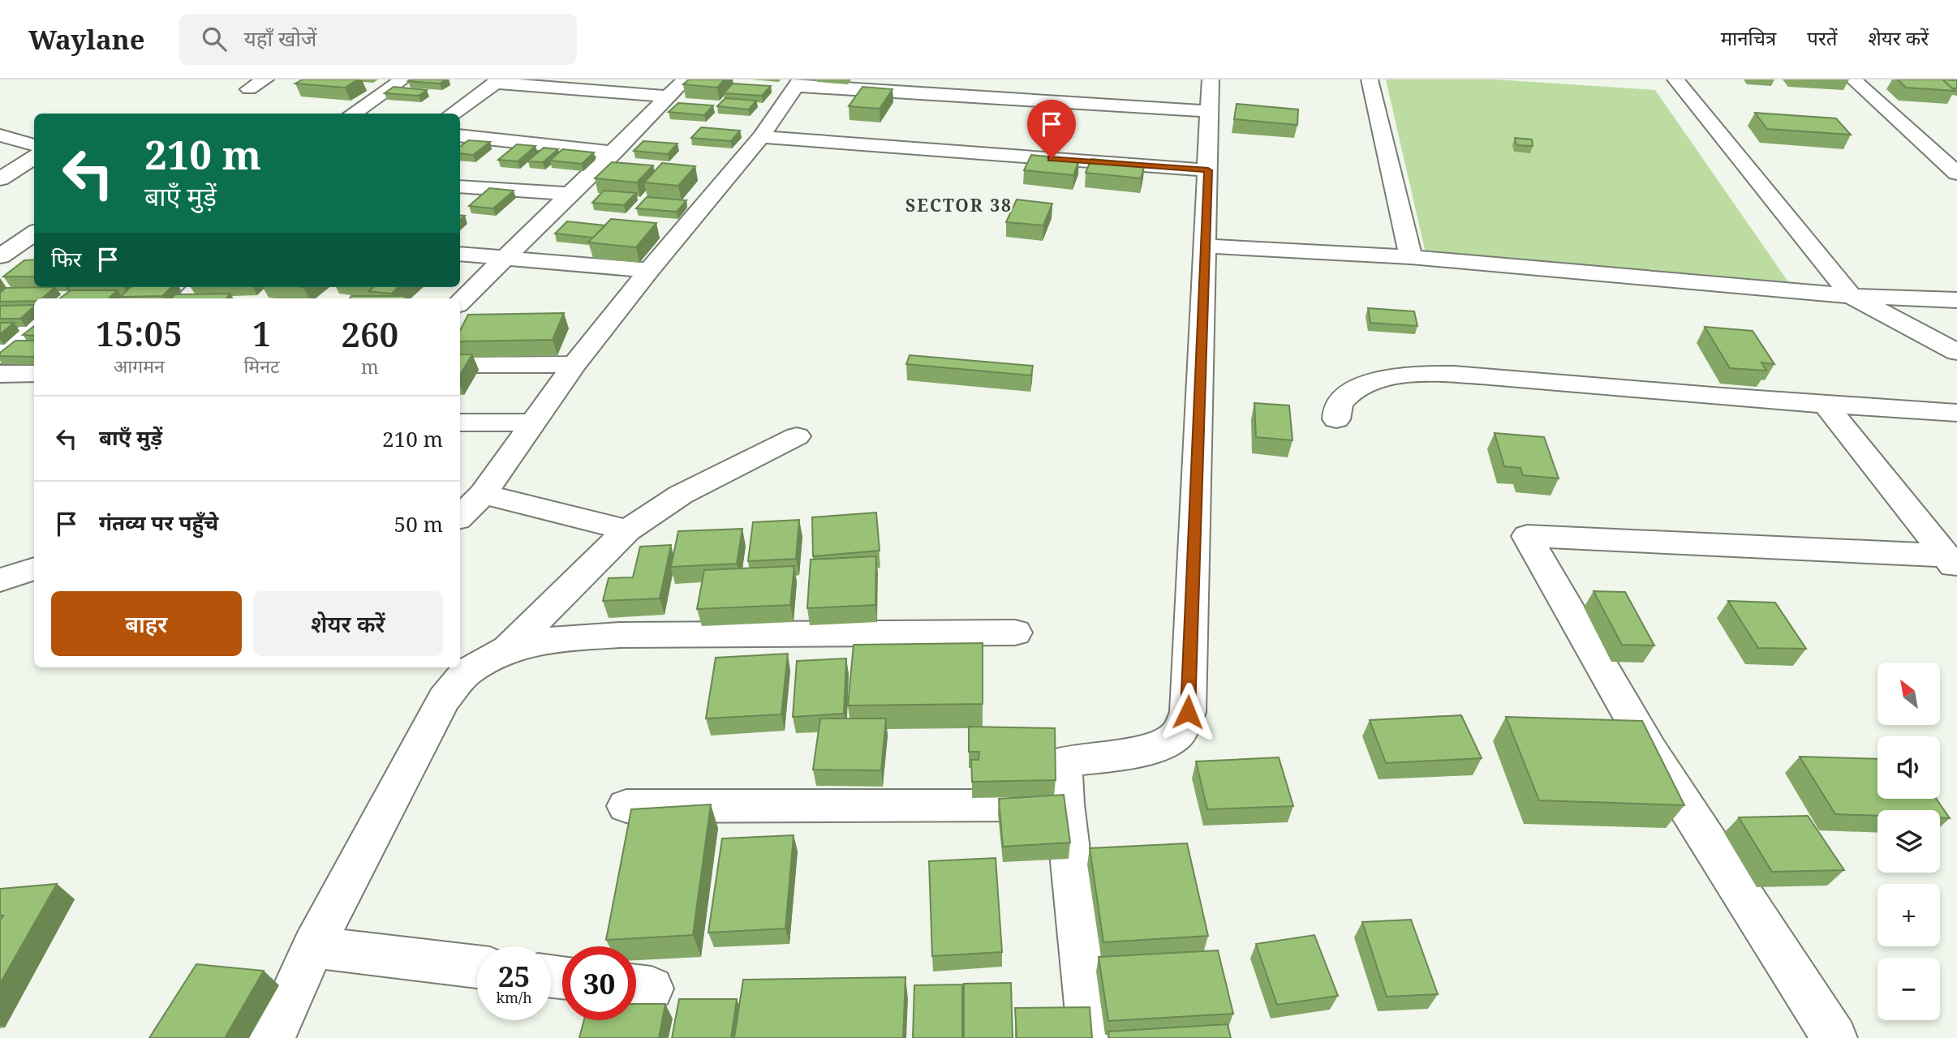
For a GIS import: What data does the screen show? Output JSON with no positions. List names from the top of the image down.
{
  "districts": ["SECTOR 38"],
  "north": "top left",
  "page": {
    "header": "Waylane",
    "search": "यहाँ खोजें",
    "nav": ["मानचित्र", "परतें", "शेयर करें"],
    "turn": ["210 m", "बाएँ मुड़ें"],
    "then": "फिर",
    "eta": [
      "15:05",
      "आगमन",
      "1",
      "मिनट",
      "260",
      "m"
    ],
    "list": [
      {
        "name": "बाएँ मुड़ें",
        "value": "210 m"
      },
      {
        "name": "गंतव्य पर पहुँचे",
        "value": "50 m"
      }
    ],
    "buttons": ["बाहर", "शेयर करें"],
    "map_buttons": ["+", "−"],
    "speed": "25 km/h",
    "limit": "30"
  }
}
